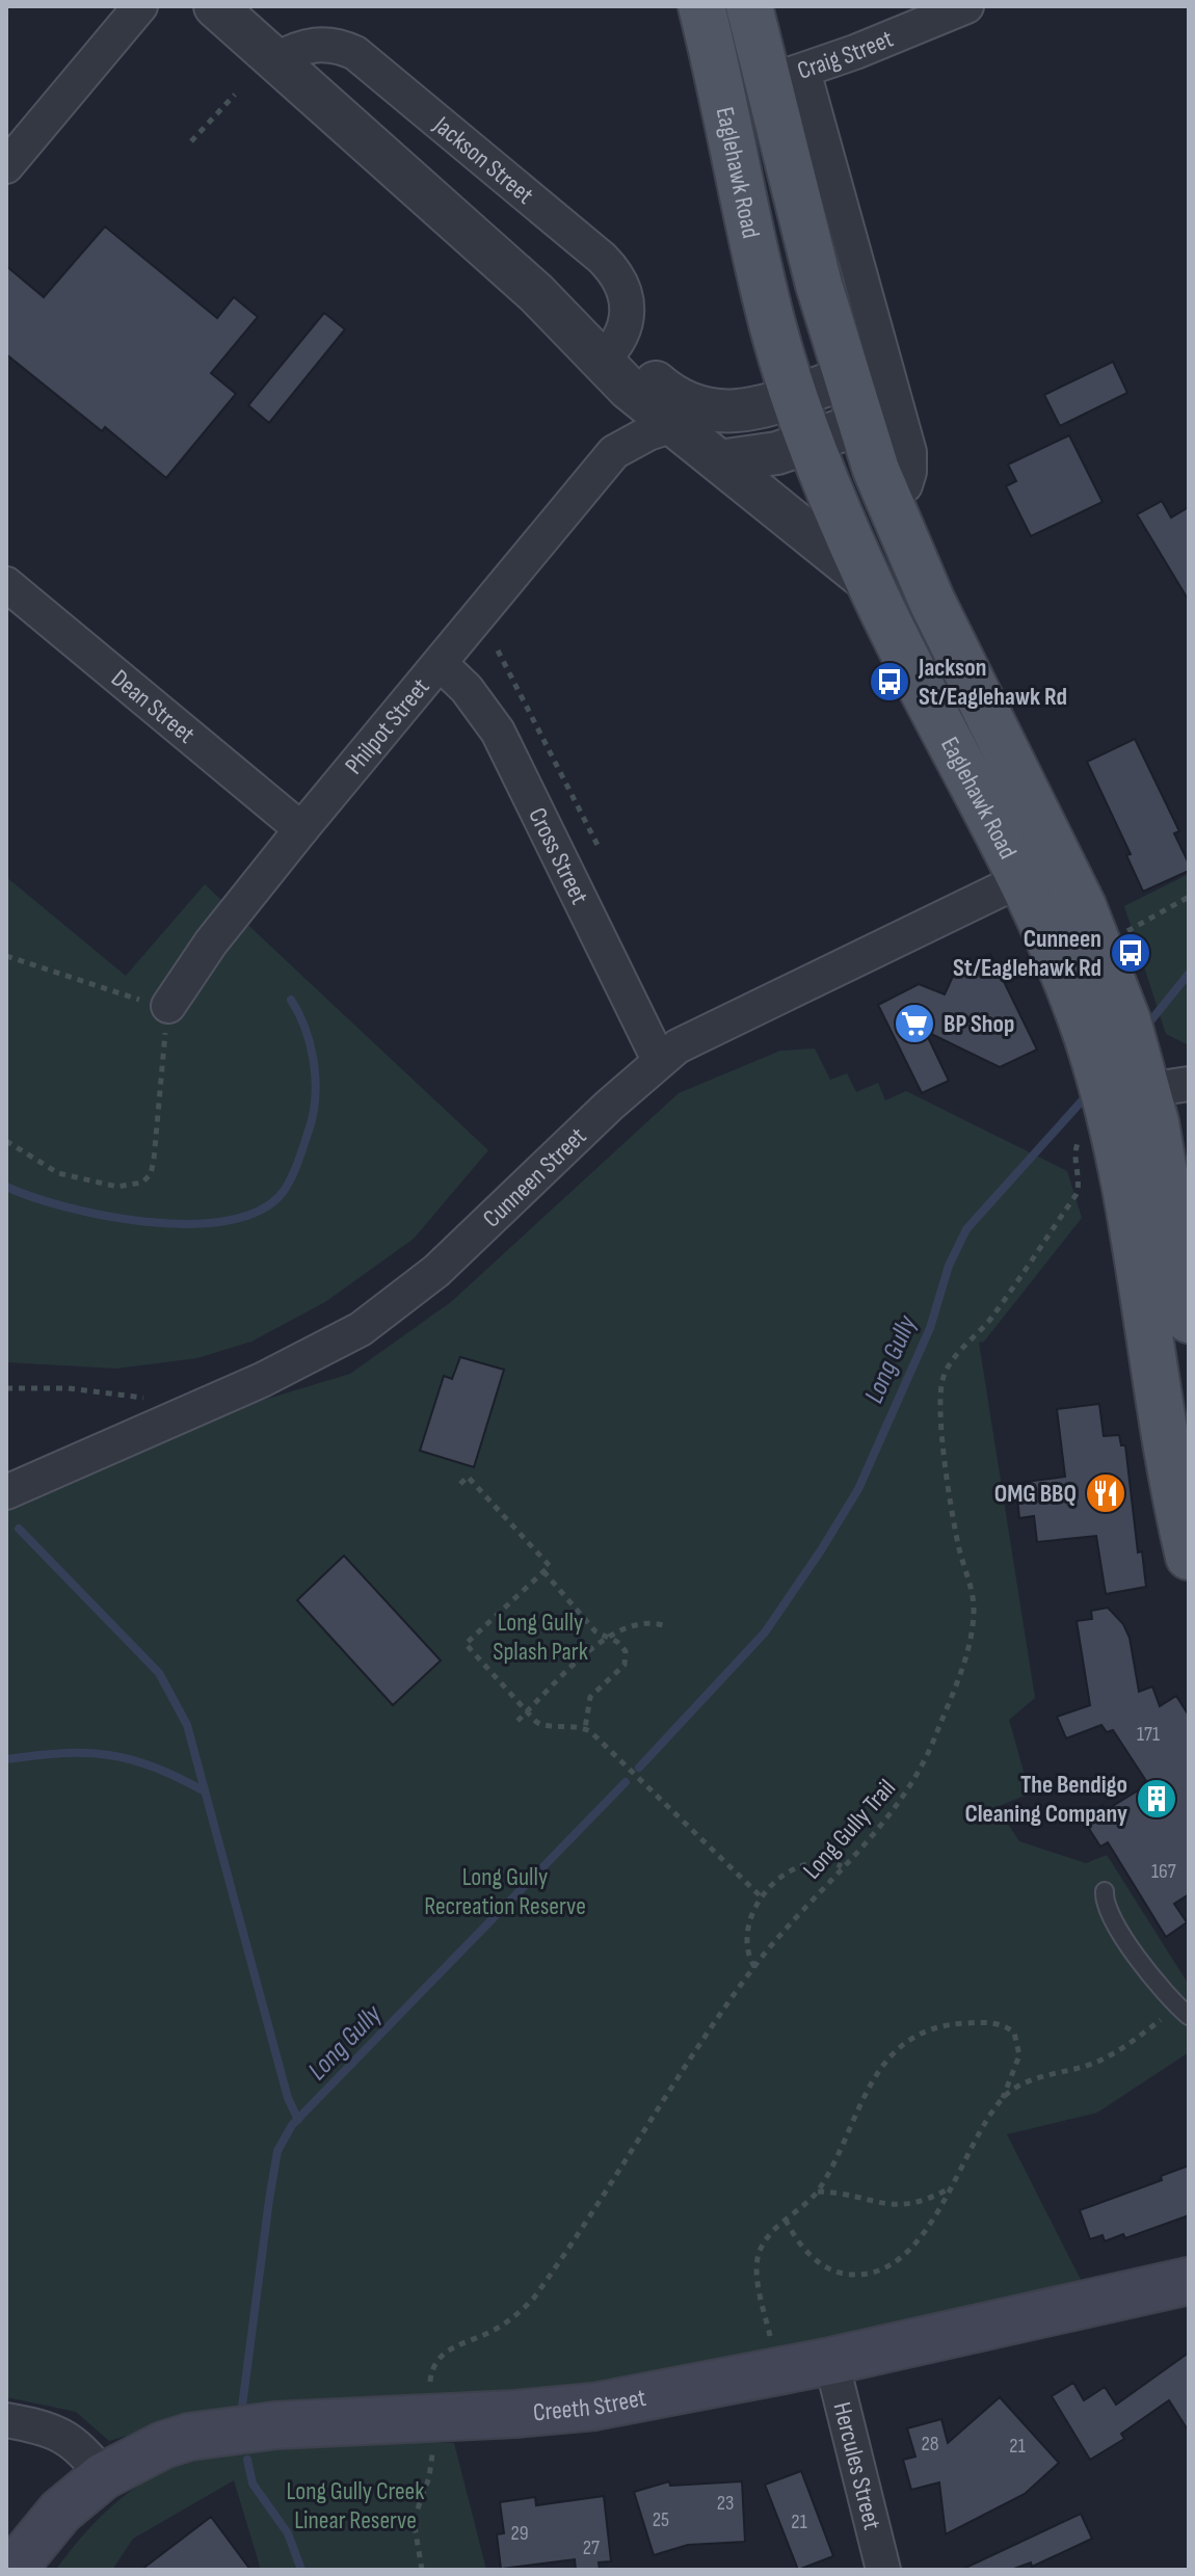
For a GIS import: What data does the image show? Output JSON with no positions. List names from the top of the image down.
{
  "streets": {
    "main road": ["Eaglehawk Road", "Creeth Street"],
    "street": [
      "Craig Street",
      "Jackson Street",
      "Dean Street",
      "Philpot Street",
      "Cross Street",
      "Cunneen Street",
      "Hercules Street"
    ],
    "path": ["Long Gully Trail"]
  },
  "crossings": [
    ["Craig Street", "Eaglehawk Road"],
    ["Jackson Street", "Philpot Street"],
    ["Eaglehawk Road", "Cunneen Street"],
    ["Dean Street", "Philpot Street"],
    ["Philpot Street", "Cross Street"],
    ["Cross Street", "Cunneen Street"],
    ["Creeth Street", "Hercules Street"]
  ],
  "water": ["Long Gully"],
  "parks": ["Long Gully Splash Park", "Long Gully Recreation Reserve", "Long Gully Creek Linear Reserve"],
  "places": {
    "bus stop": ["Jackson St/Eaglehawk Rd", "Cunneen St/Eaglehawk Rd"],
    "supermarket": ["BP Shop"],
    "restaurant": ["OMG BBQ"],
    "building": ["The Bendigo Cleaning Company"]
  },
  "house_numbers": [
    "171",
    "167",
    "28",
    "21",
    "23",
    "25",
    "21",
    "29",
    "27"
  ]
}
